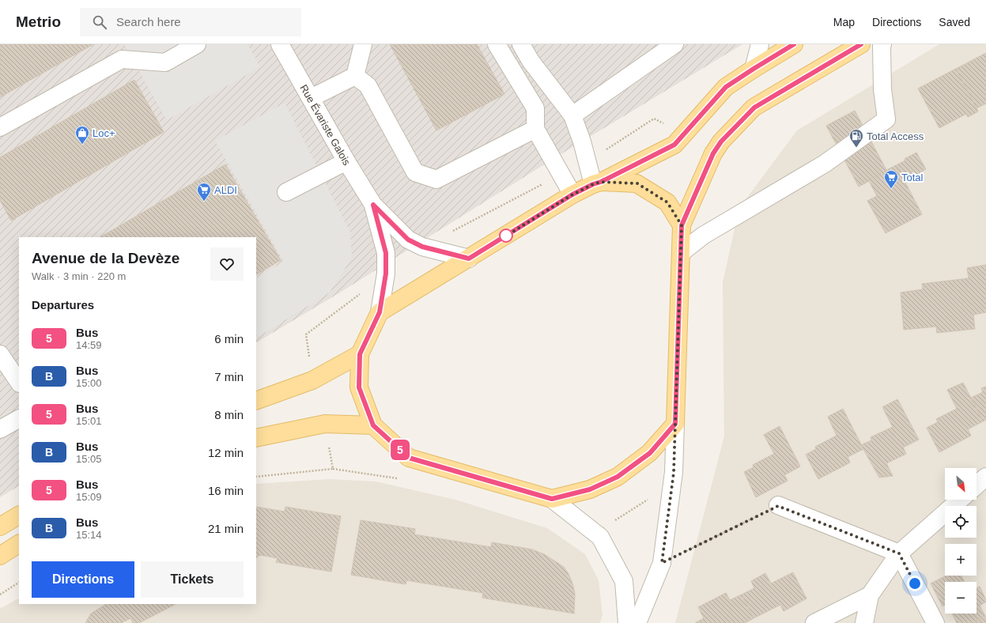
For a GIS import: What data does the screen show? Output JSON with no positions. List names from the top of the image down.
{
  "streets": {
    "street": ["Rue Évariste Galois"]
  },
  "places": {
    "shop": ["Loc+"],
    "fuel station": ["Total Access"],
    "supermarket": ["Total", "ALDI"]
  },
  "lines": ["bus line 5"],
  "north": "bottom right",
  "page": {
    "header": "Metrio",
    "search": "Search here",
    "nav": ["Map", "Directions", "Saved"],
    "on_map": "5",
    "heading": [
      ["Avenue de la Devèze", "Walk · 3 min · 220 m"],
      "Departures"
    ],
    "list": [
      {
        "mark": "5",
        "name": "Bus",
        "note": "14:59",
        "value": "6 min"
      },
      {
        "mark": "B",
        "name": "Bus",
        "note": "15:00",
        "value": "7 min"
      },
      {
        "mark": "5",
        "name": "Bus",
        "note": "15:01",
        "value": "8 min"
      },
      {
        "mark": "B",
        "name": "Bus",
        "note": "15:05",
        "value": "12 min"
      },
      {
        "mark": "5",
        "name": "Bus",
        "note": "15:09",
        "value": "16 min"
      },
      {
        "mark": "B",
        "name": "Bus",
        "note": "15:14",
        "value": "21 min"
      }
    ],
    "map_buttons": ["+", "−"],
    "buttons": ["Directions", "Tickets"]
  }
}
